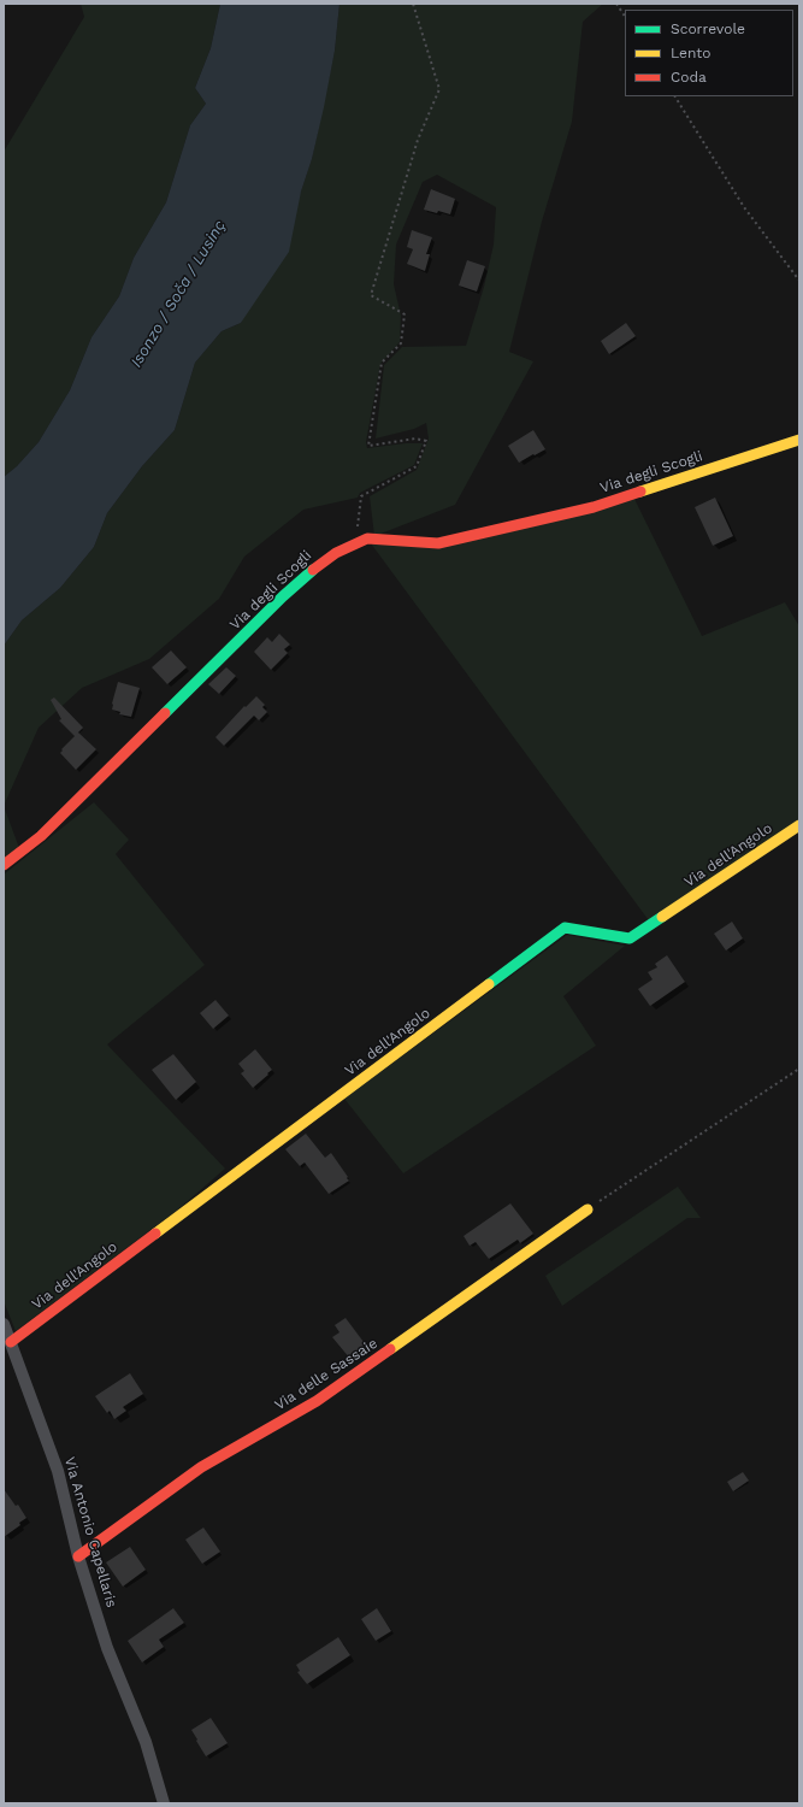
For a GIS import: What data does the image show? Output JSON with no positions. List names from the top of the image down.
{
  "streets": {
    "street": [
      "Via degli Scogli",
      "Via dell'Angolo",
      "Via delle Sassaie",
      "Via Antonio Capellaris"
    ]
  },
  "crossings": [
    ["Via dell'Angolo", "Via Antonio Capellaris"],
    ["Via delle Sassaie", "Via Antonio Capellaris"]
  ],
  "water": ["Isonzo / Soča / Lusinç"],
  "legend": ["Scorrevole", "Lento", "Coda"]
}
